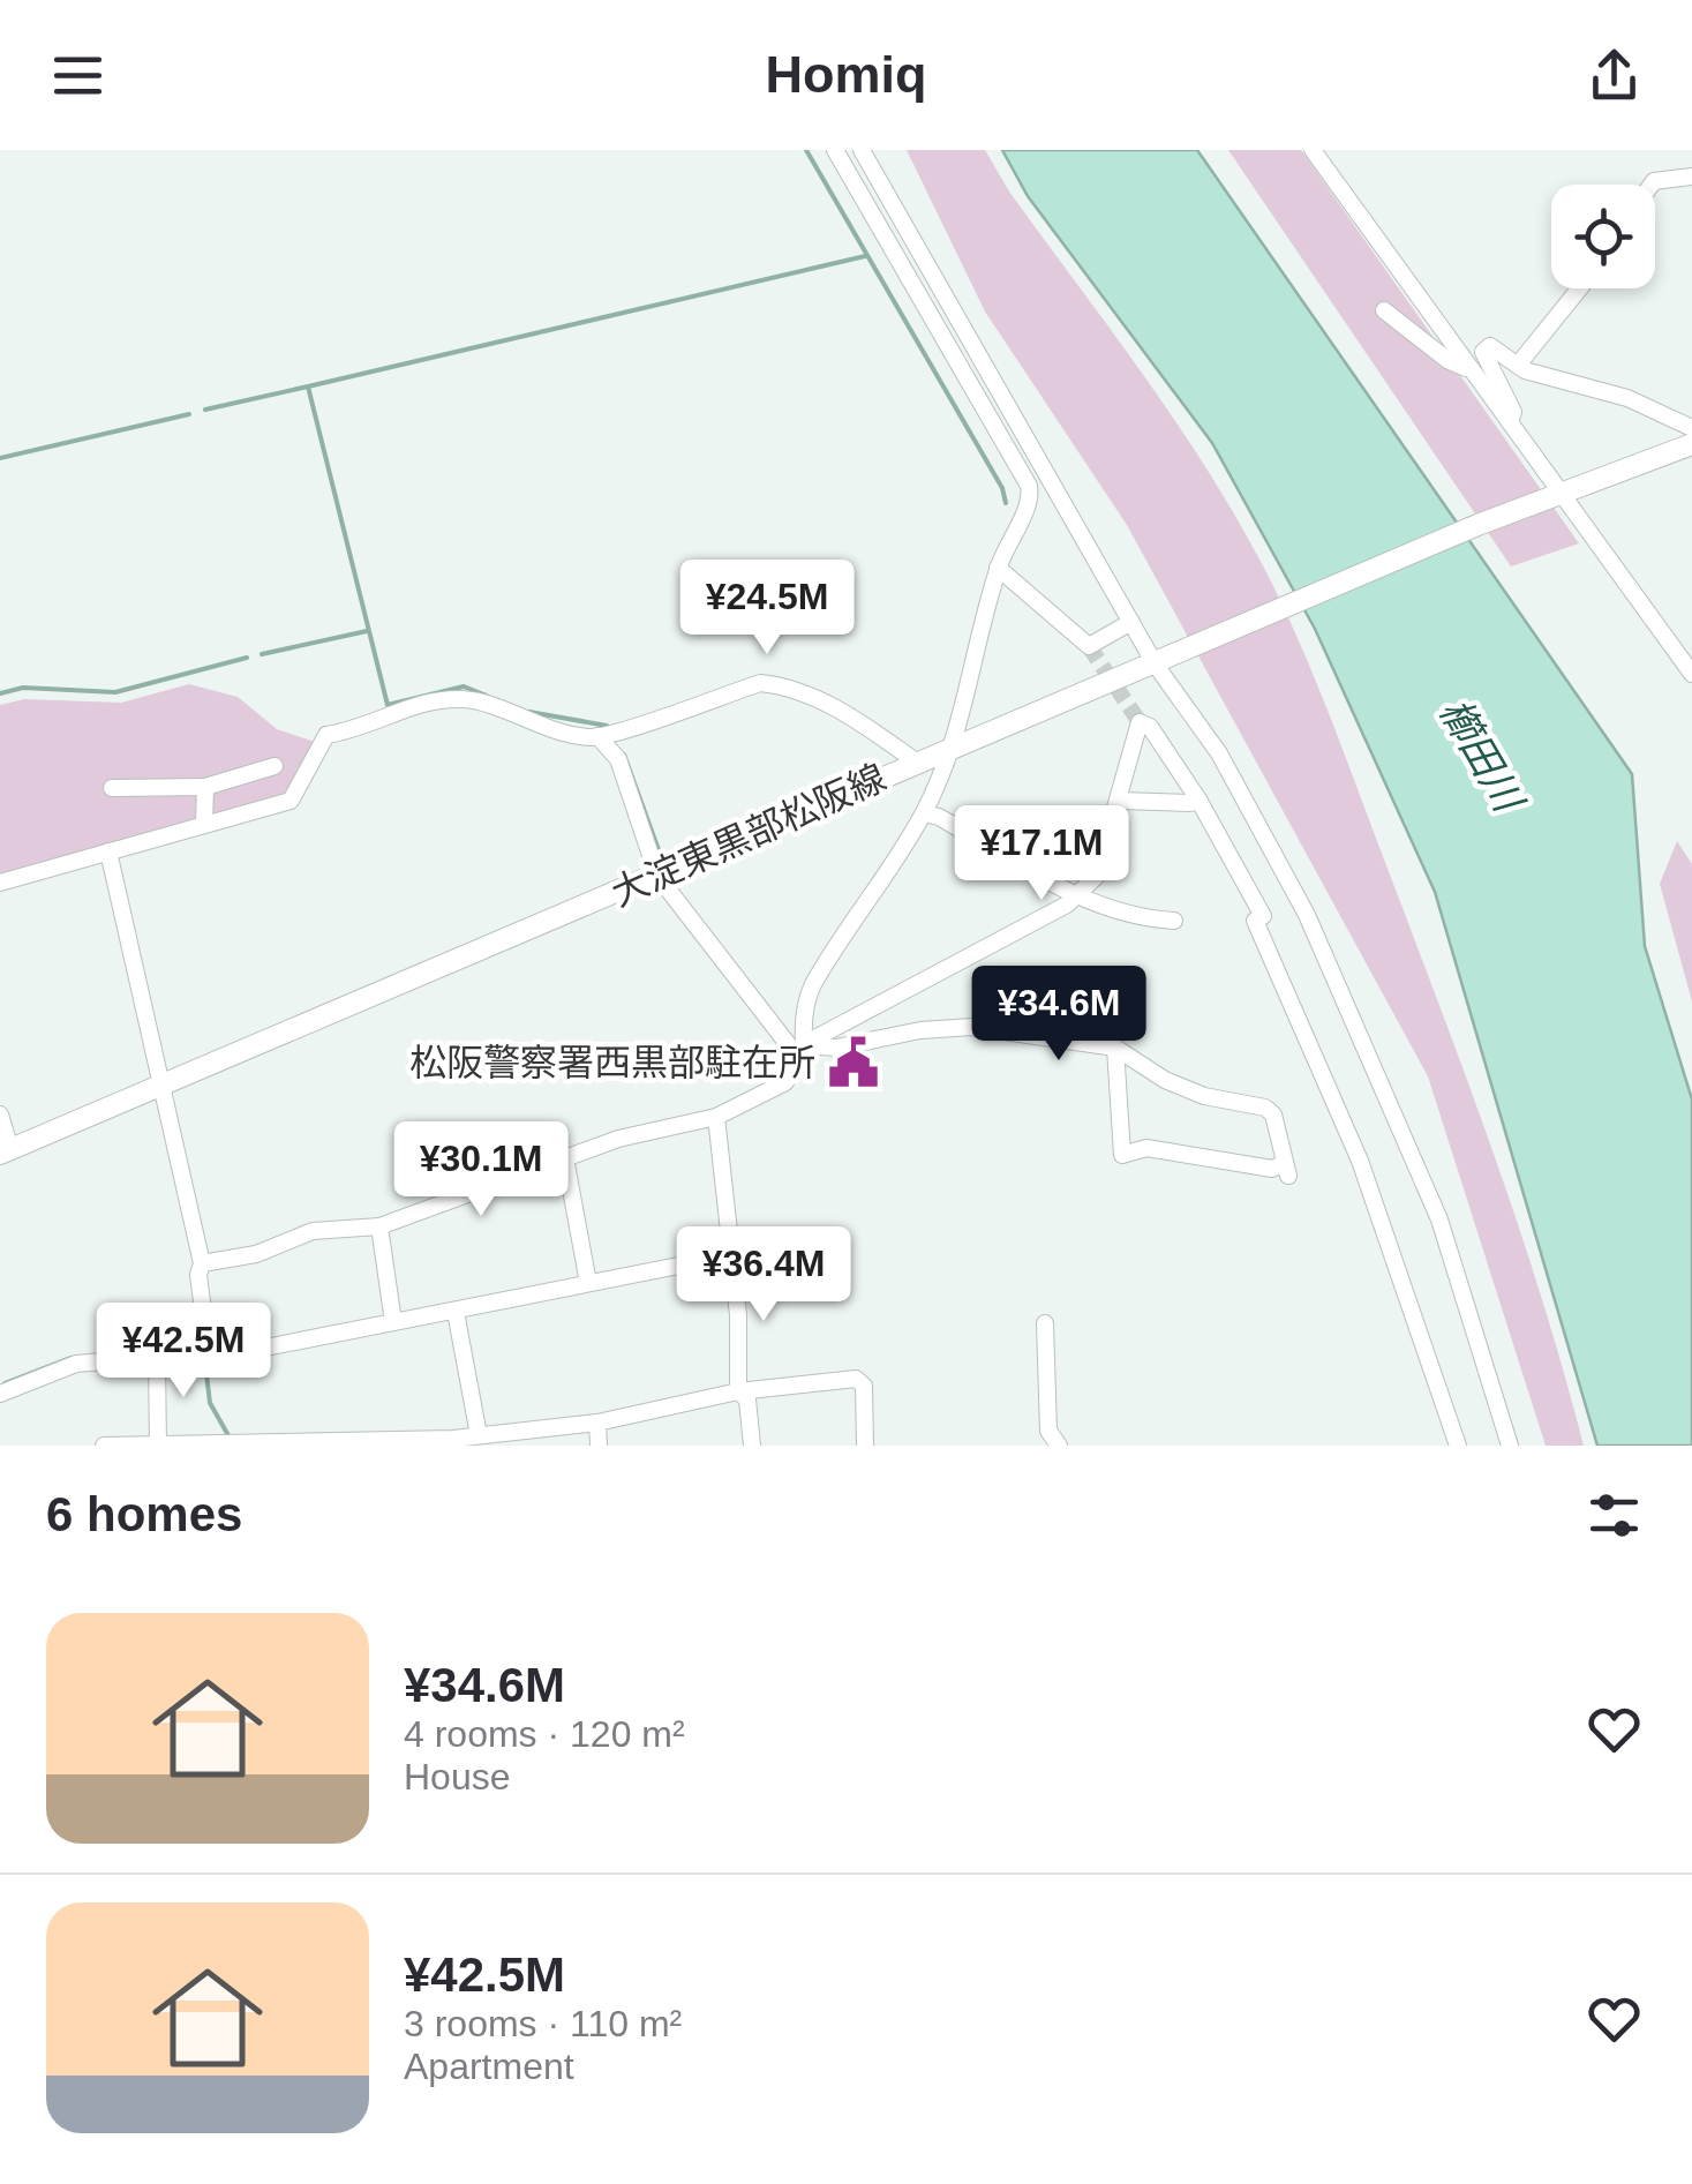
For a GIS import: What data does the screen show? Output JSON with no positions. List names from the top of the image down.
{
  "streets": {
    "main road": ["大淀東黒部松阪線"]
  },
  "water": ["櫛田川"],
  "places": {
    "public building": ["松阪警察署西黒部駐在所"]
  },
  "page": {
    "header": "Homiq",
    "price": [
      "¥24.5M",
      "¥17.1M",
      "¥34.6M",
      "¥30.1M",
      "¥36.4M",
      "¥42.5M"
    ],
    "heading": "6 homes",
    "list": [
      {
        "name": "¥34.6M",
        "note": "4 rooms · 120 m² · House"
      },
      {
        "name": "¥42.5M",
        "note": "3 rooms · 110 m² · Apartment"
      }
    ]
  }
}
